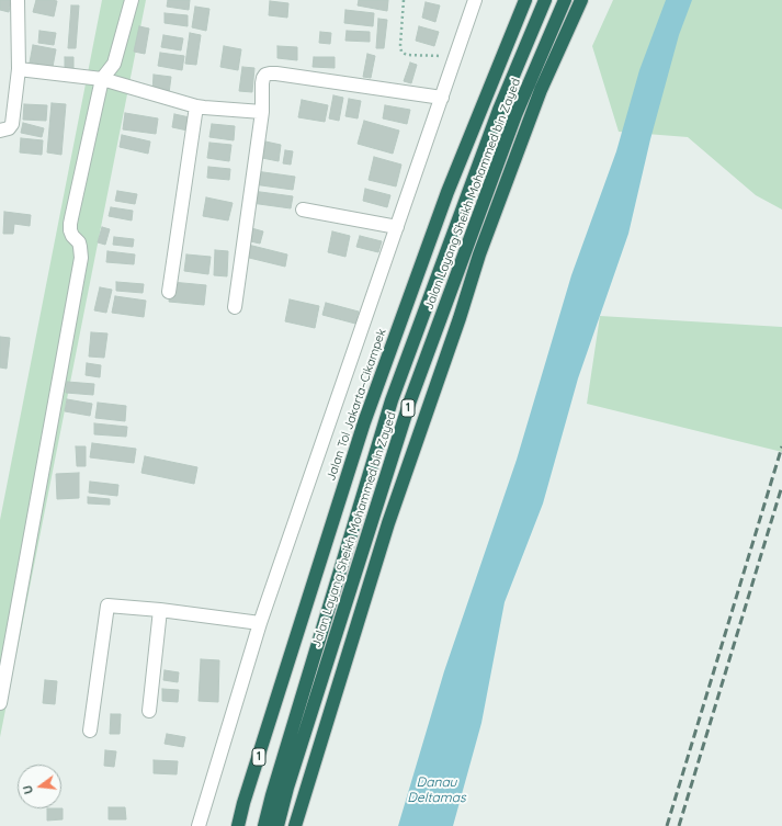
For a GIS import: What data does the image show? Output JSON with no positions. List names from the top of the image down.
{
  "streets": {
    "highway": ["Jalan Layang Sheikh Mohammed bin Zayed", "Jalan Tol Jakarta–Cikampek", "1"]
  },
  "water": ["Danau Deltamas"],
  "north": "left"
}
